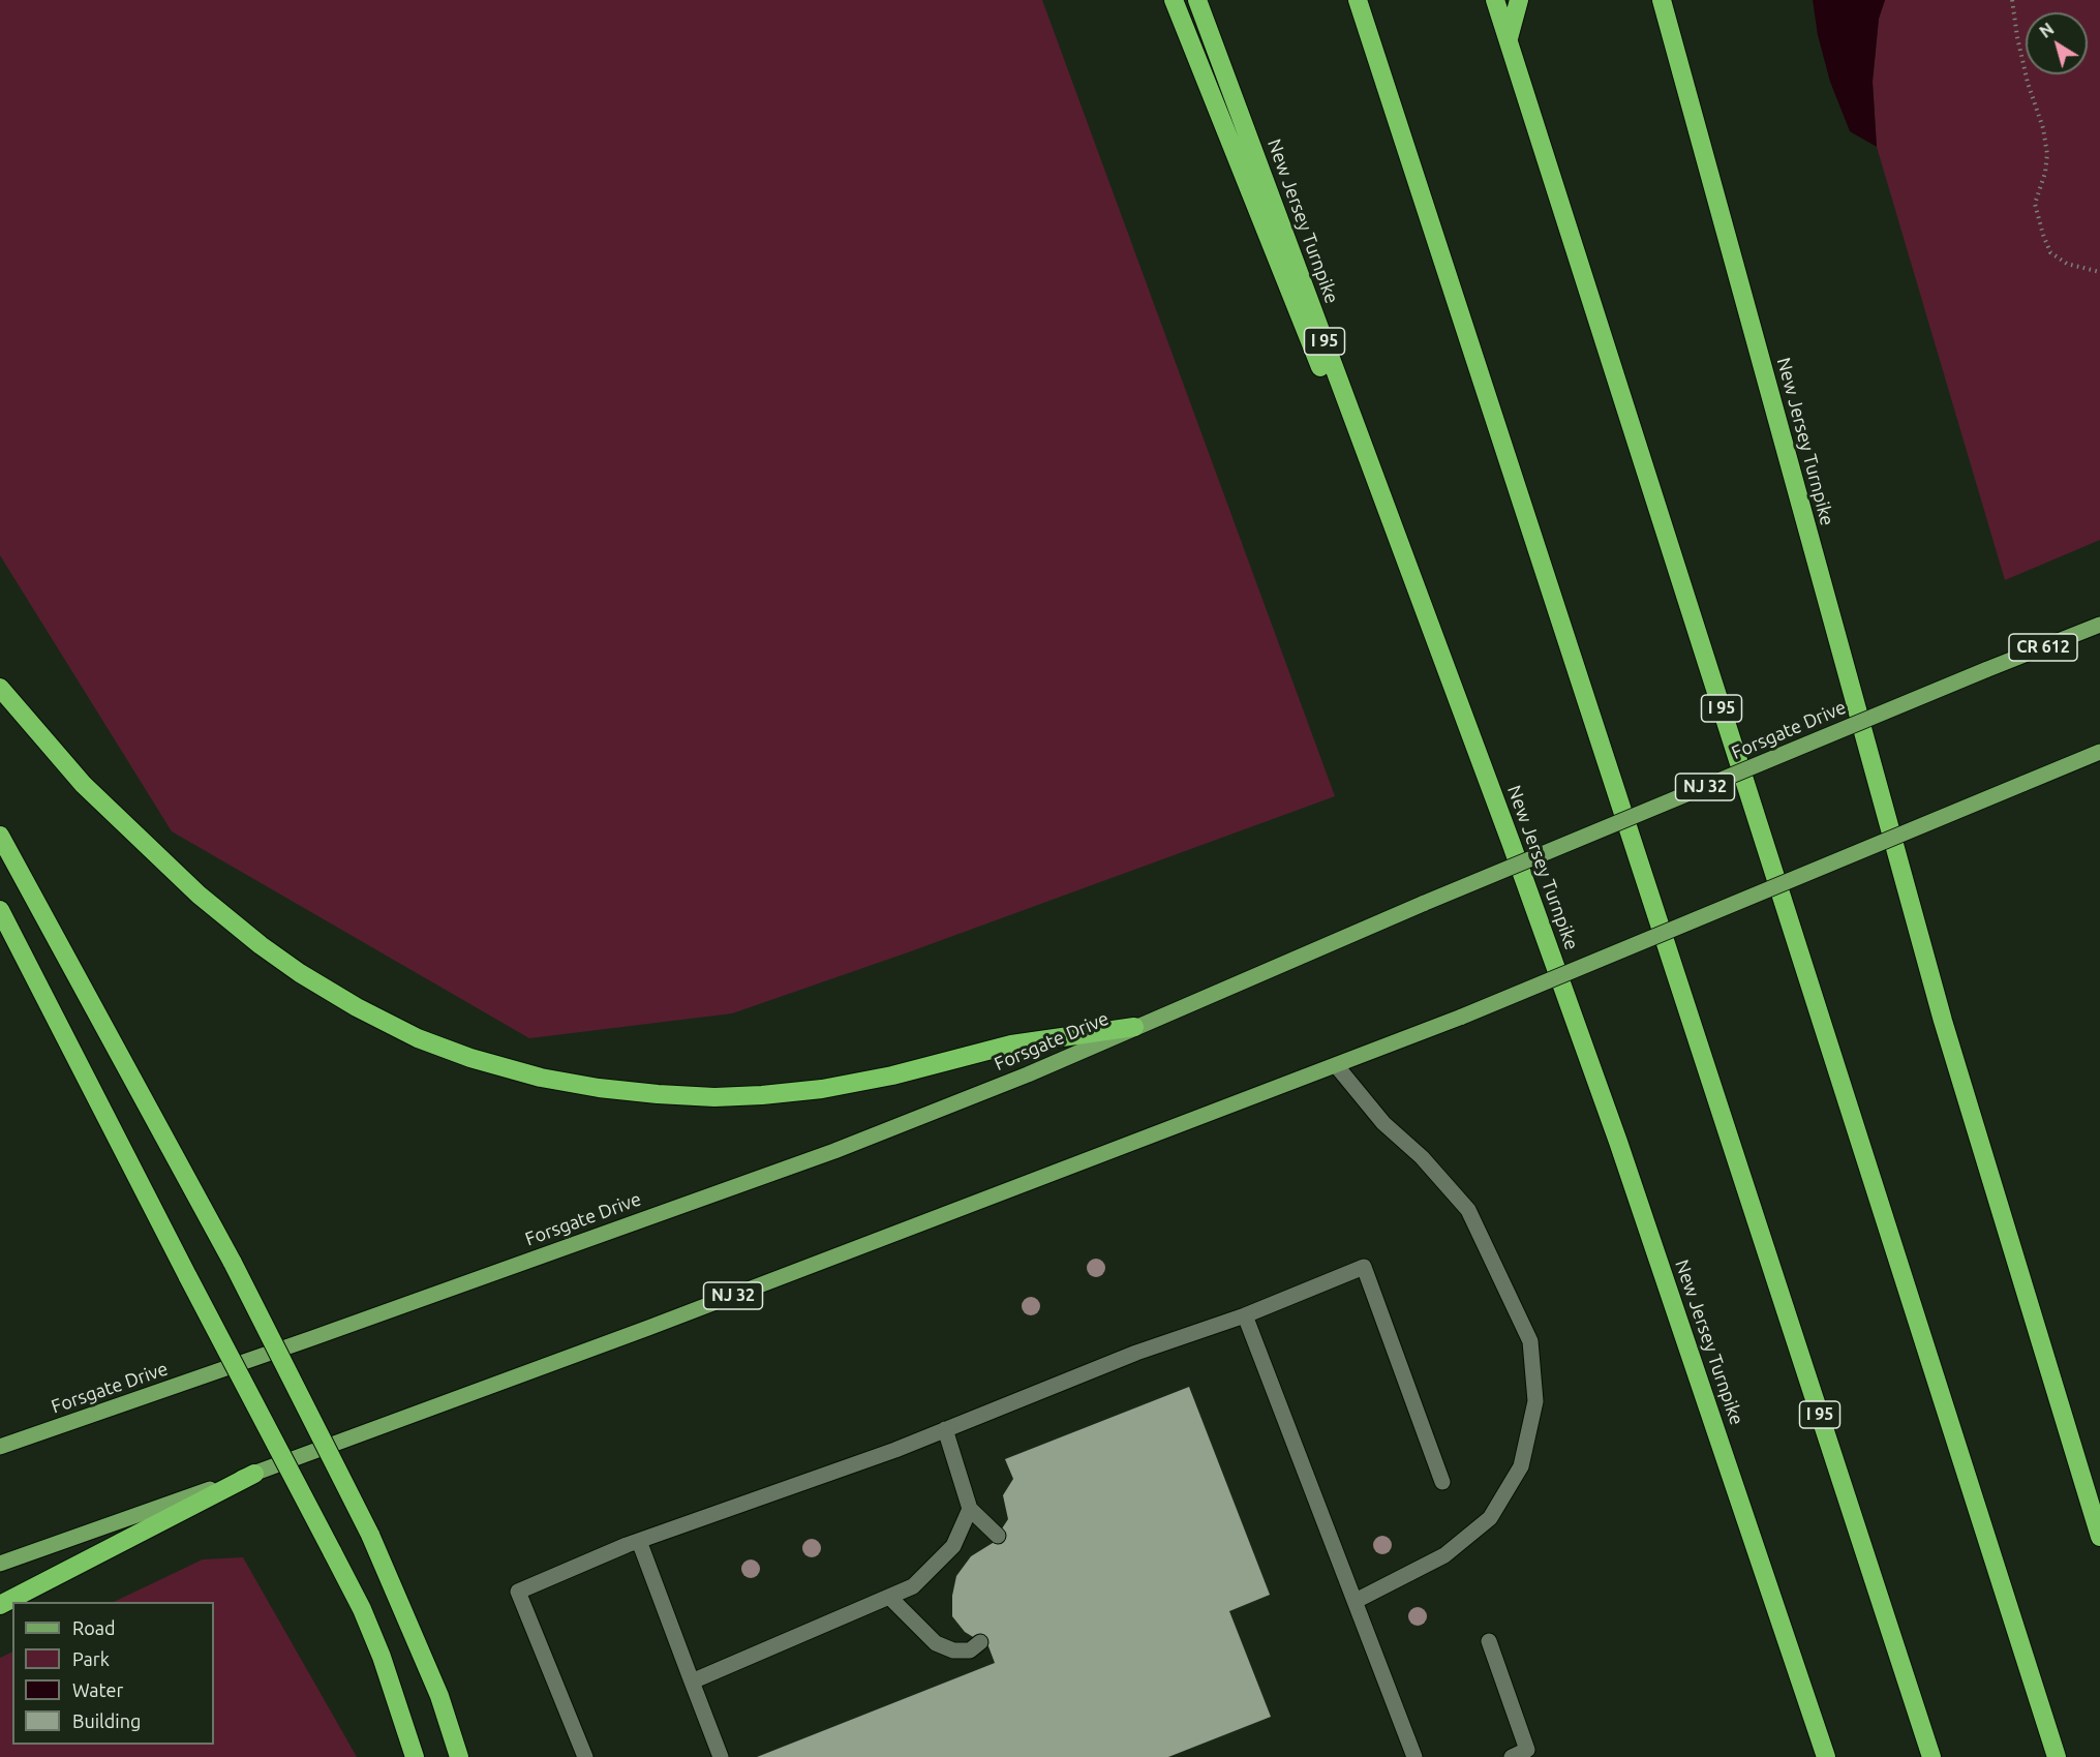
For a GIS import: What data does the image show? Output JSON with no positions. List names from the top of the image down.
{
  "streets": {
    "highway": ["New Jersey Turnpike", "I 95"],
    "main road": ["CR 612", "Forsgate Drive", "NJ 32"]
  },
  "legend": [
    "Road",
    "Park",
    "Water",
    "Building"
  ],
  "north": "top left"
}
